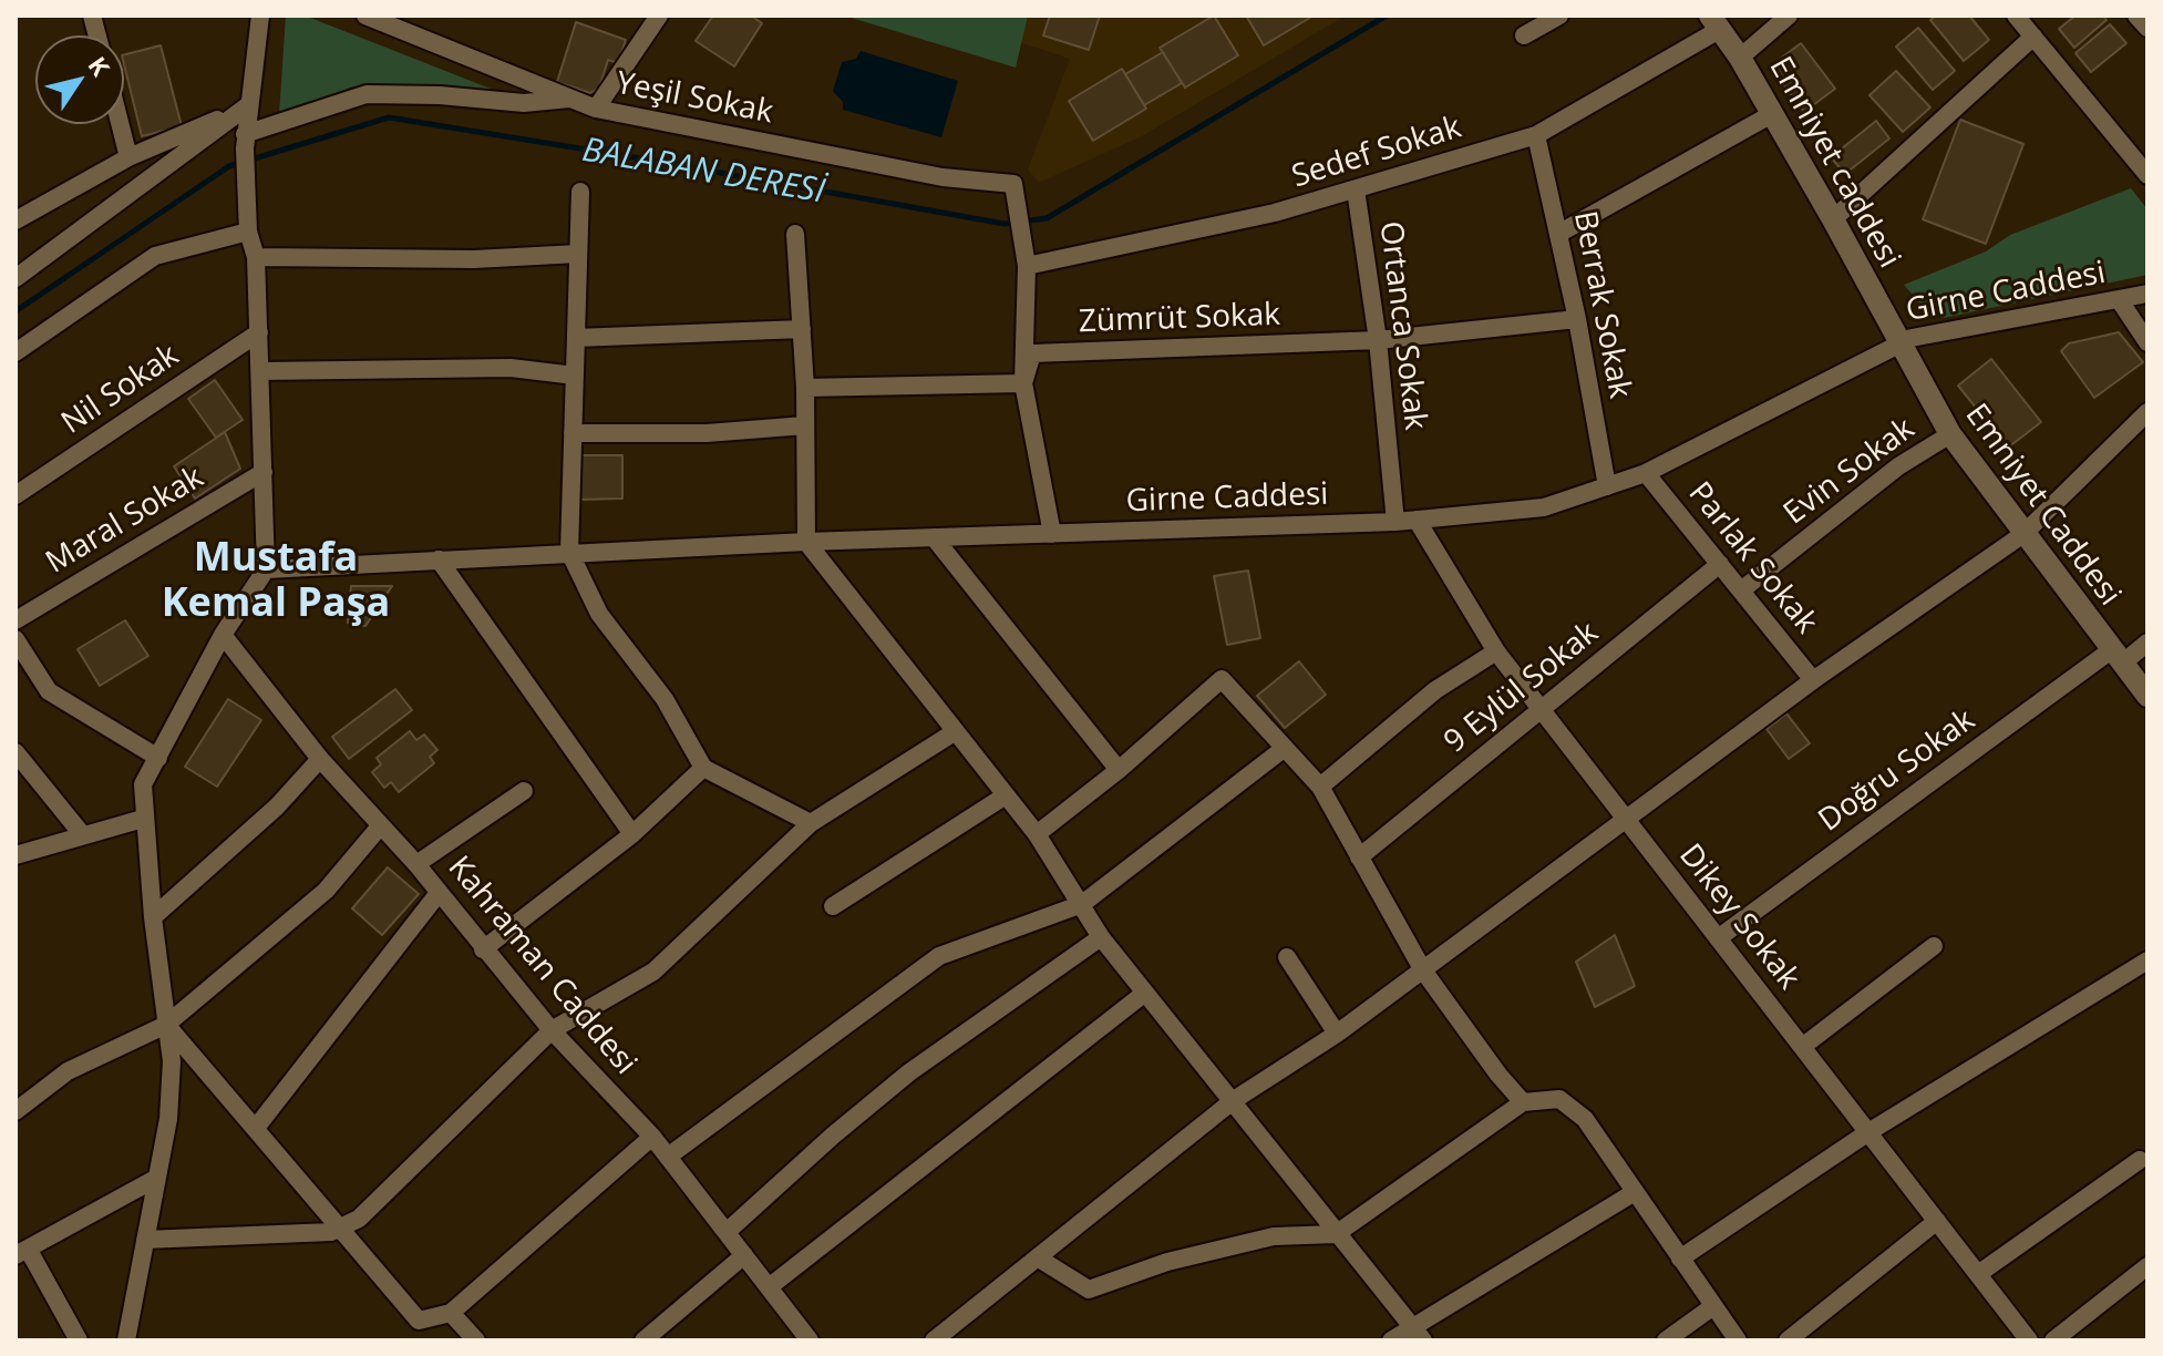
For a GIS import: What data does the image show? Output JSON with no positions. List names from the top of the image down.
{
  "streets": {
    "street": [
      "Yeşil Sokak",
      "Sedef Sokak",
      "Emniyet caddesi",
      "Girne Caddesi",
      "Berrak Sokak",
      "Zümrüt Sokak",
      "Ortanca Sokak",
      "Nil Sokak",
      "Evin Sokak",
      "Emniyet Caddesi",
      "Maral Sokak",
      "Parlak Sokak",
      "9 Eylül Sokak",
      "Doğru Sokak",
      "Dikey Sokak",
      "Kahraman Caddesi"
    ]
  },
  "crossings": [
    ["Yeşil Sokak", "Sedef Sokak"],
    ["Sedef Sokak", "Emniyet caddesi"],
    ["Sedef Sokak", "Berrak Sokak"],
    ["Sedef Sokak", "Ortanca Sokak"],
    ["Emniyet caddesi", "Girne Caddesi"],
    ["Emniyet caddesi", "Emniyet Caddesi"],
    ["Girne Caddesi", "Berrak Sokak"],
    ["Girne Caddesi", "Ortanca Sokak"],
    ["Girne Caddesi", "Emniyet Caddesi"],
    ["Girne Caddesi", "Parlak Sokak"],
    ["Girne Caddesi", "Dikey Sokak"],
    ["Berrak Sokak", "Zümrüt Sokak"],
    ["Zümrüt Sokak", "Ortanca Sokak"],
    ["Evin Sokak", "Emniyet Caddesi"],
    ["Evin Sokak", "Parlak Sokak"],
    ["Emniyet Caddesi", "Doğru Sokak"],
    ["Parlak Sokak", "9 Eylül Sokak"],
    ["9 Eylül Sokak", "Dikey Sokak"],
    ["Doğru Sokak", "Dikey Sokak"]
  ],
  "districts": ["Mustafa Kemal Paşa"],
  "water": ["BALABAN DERESİ"],
  "north": "top right"
}
